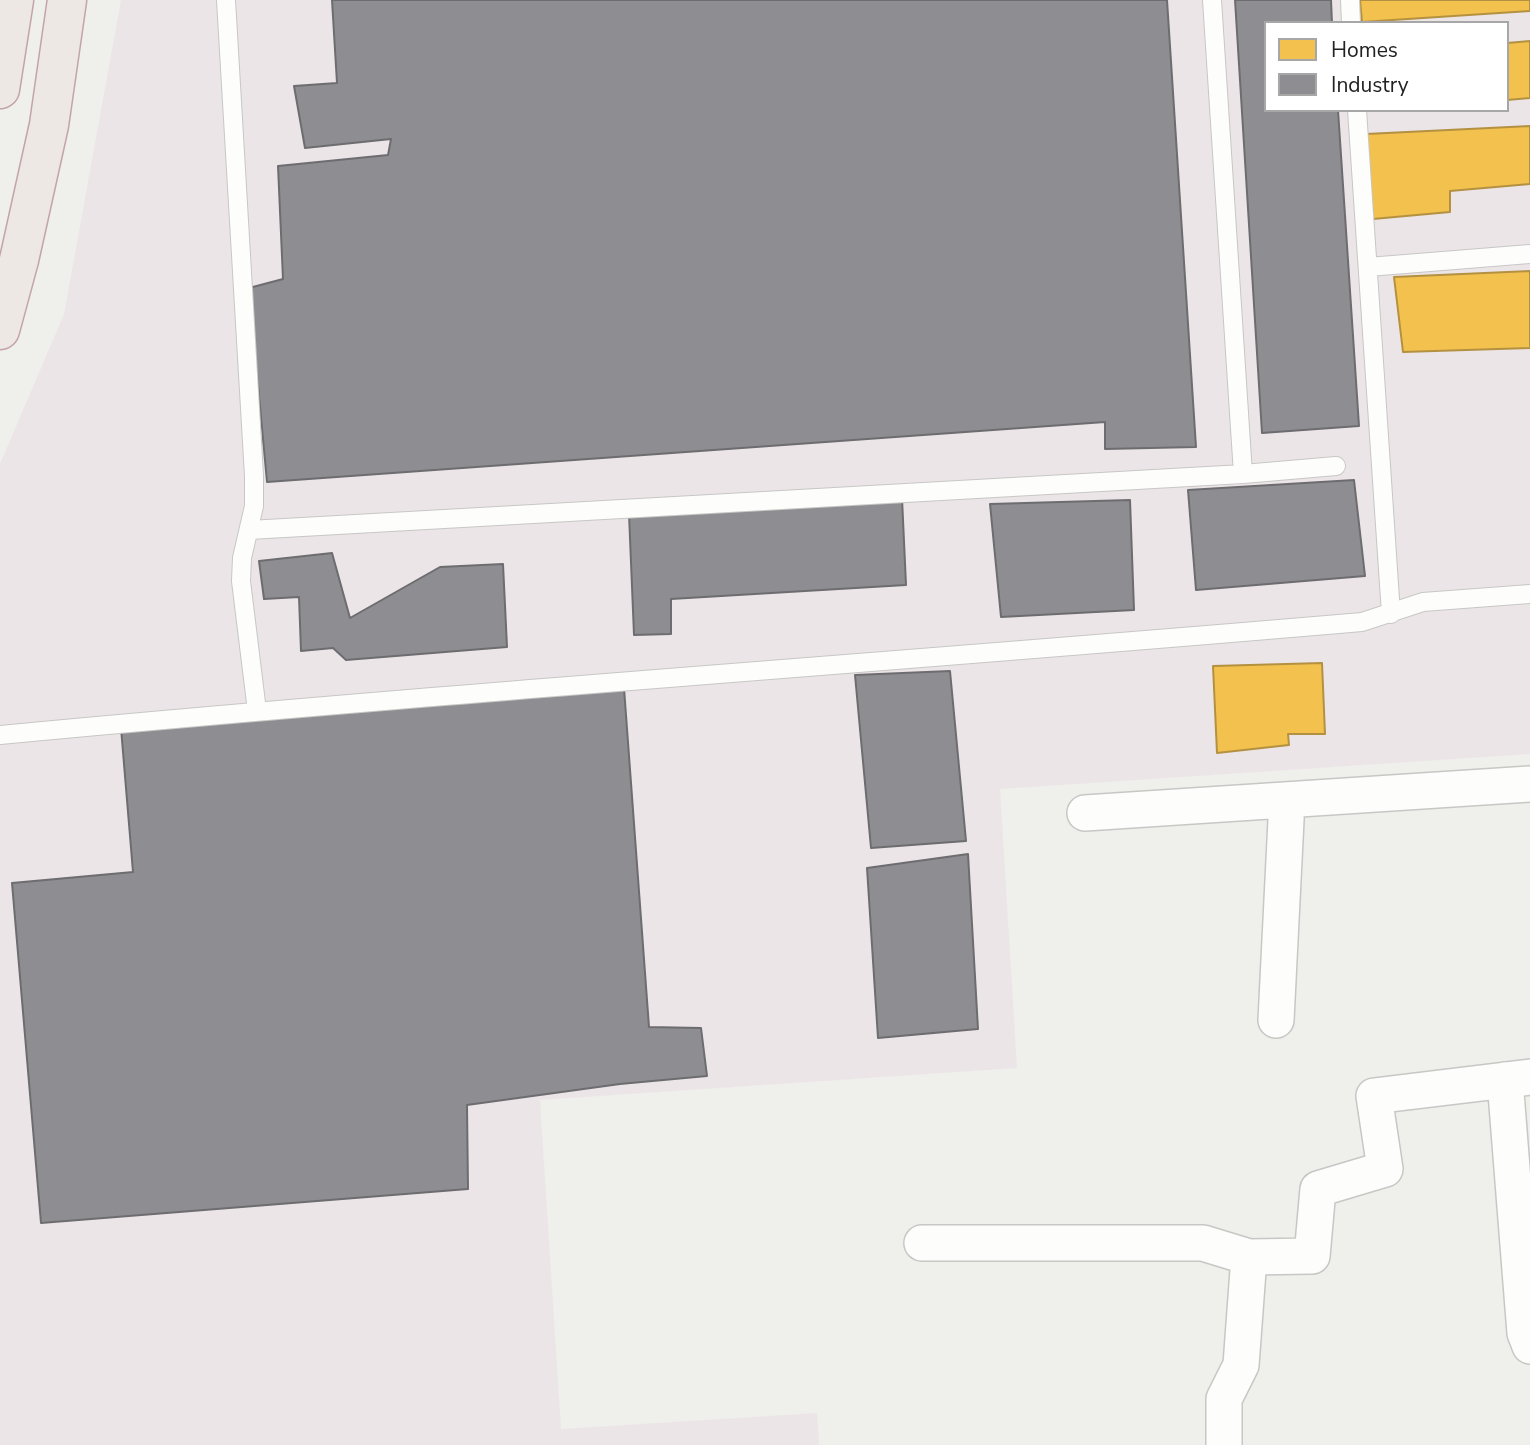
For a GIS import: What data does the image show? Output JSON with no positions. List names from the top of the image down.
{
  "legend": ["Homes", "Industry"]
}
